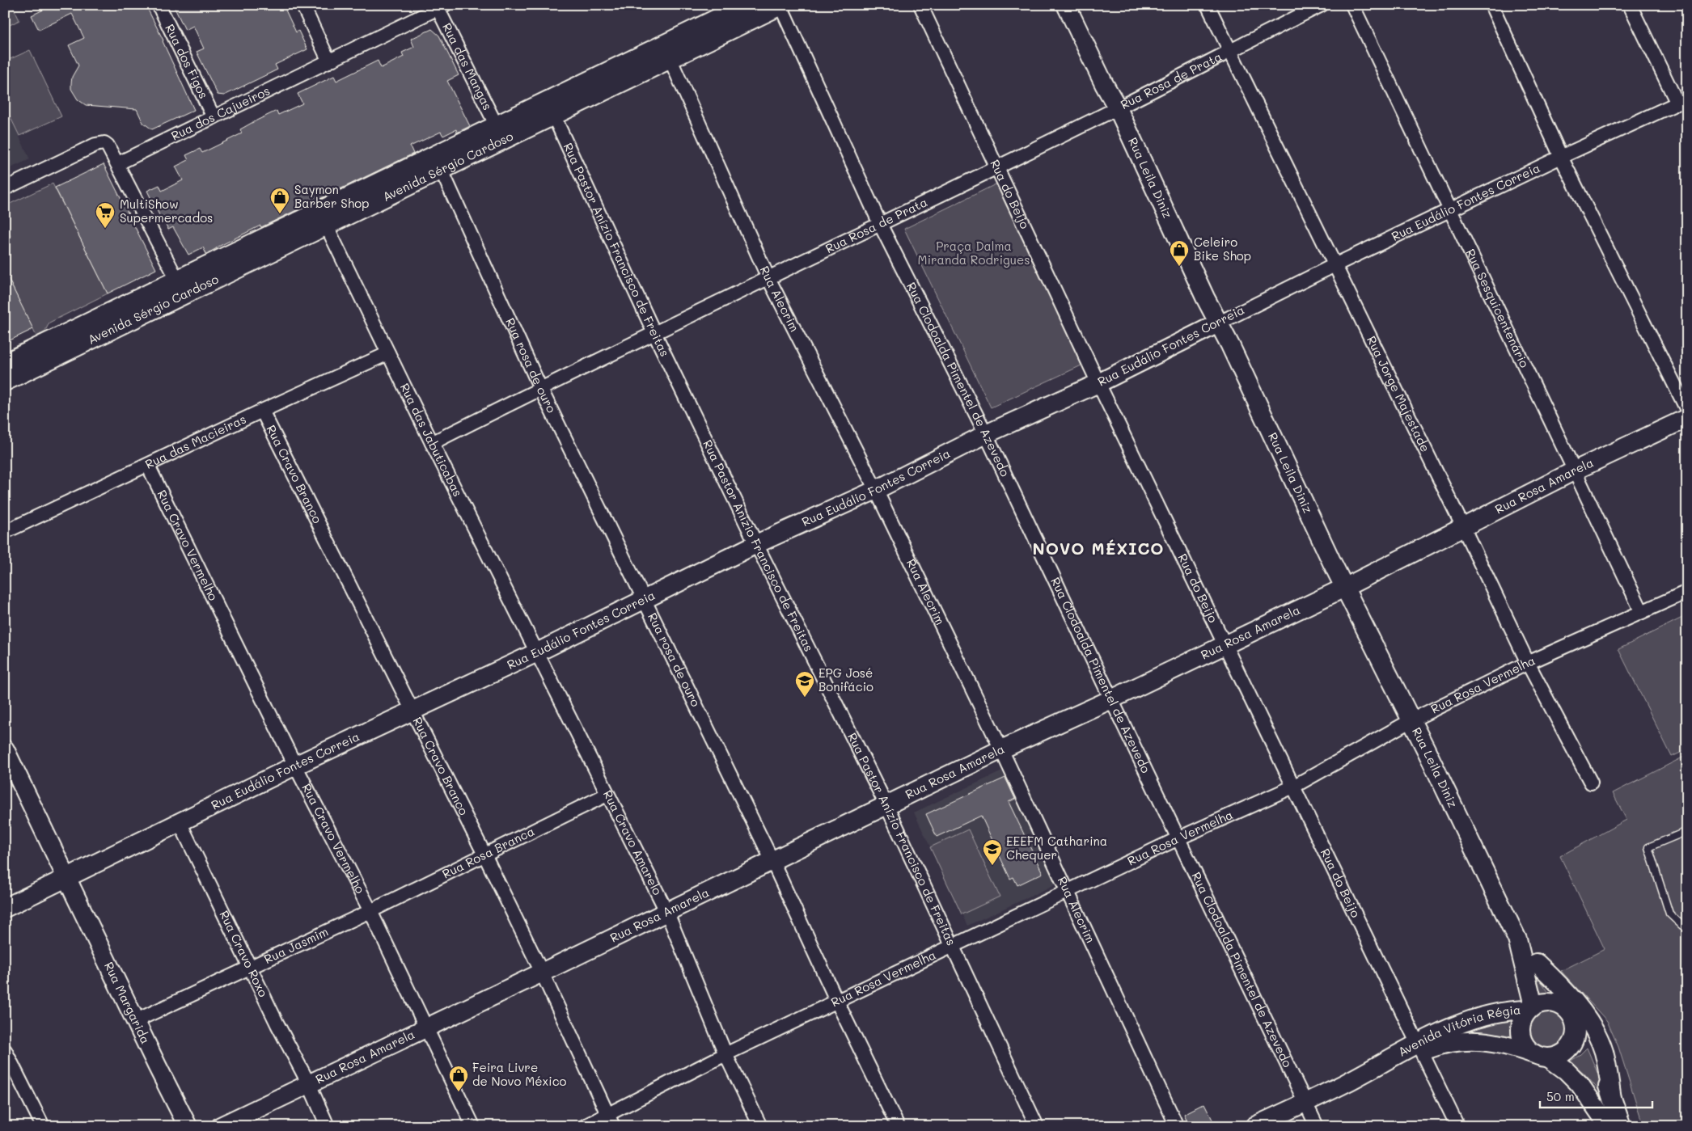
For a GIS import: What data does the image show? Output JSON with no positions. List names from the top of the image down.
{
  "streets": {
    "street": [
      "Rua dos Figos",
      "Rua das Mangas",
      "Rua Rosa de Prata",
      "Rua dos Cajueiros",
      "Avenida Sérgio Cardoso",
      "Rua Leila Diniz",
      "Rua do Beijo",
      "Rua Eudálio Fontes Correia",
      "Rua Pastor Anízio Francisco de Freitas",
      "Rua Alecrim",
      "Rua Sesquicentenário",
      "Rua rosa de ouro",
      "Rua Clodoalda Pimentel de Azevedo",
      "Rua Jorge Majestade",
      "Rua das Jabuticabas",
      "Rua das Macieiras",
      "Rua Cravo Branco",
      "Rua Rosa Amarela",
      "Rua Cravo Vermelho",
      "Rua Rosa Vermelha",
      "Rua Cravo Amarelo",
      "Rua Rosa Branca",
      "Rua Jasmim",
      "Rua Cravo Roxo",
      "Rua Margarida",
      "Avenida Vitória Régia"
    ]
  },
  "crossings": [
    ["Rua dos Figos", "Rua dos Cajueiros"],
    ["Rua das Mangas", "Rua dos Cajueiros"],
    ["Rua das Mangas", "Avenida Sérgio Cardoso"],
    ["Rua Rosa de Prata", "Rua Leila Diniz"],
    ["Rua Rosa de Prata", "Rua do Beijo"],
    ["Rua Rosa de Prata", "Rua Pastor Anízio Francisco de Freitas"],
    ["Rua Rosa de Prata", "Rua Alecrim"],
    ["Rua Rosa de Prata", "Rua rosa de ouro"],
    ["Rua Rosa de Prata", "Rua Clodoalda Pimentel de Azevedo"],
    ["Rua Rosa de Prata", "Rua Jorge Majestade"],
    ["Rua Rosa de Prata", "Rua das Jabuticabas"],
    ["Avenida Sérgio Cardoso", "Rua Pastor Anízio Francisco de Freitas"],
    ["Avenida Sérgio Cardoso", "Rua Alecrim"],
    ["Avenida Sérgio Cardoso", "Rua rosa de ouro"],
    ["Avenida Sérgio Cardoso", "Rua Clodoalda Pimentel de Azevedo"],
    ["Avenida Sérgio Cardoso", "Rua das Jabuticabas"],
    ["Rua Leila Diniz", "Rua Eudálio Fontes Correia"],
    ["Rua Leila Diniz", "Rua Rosa Amarela"],
    ["Rua Leila Diniz", "Rua Rosa Vermelha"],
    ["Rua Leila Diniz", "Avenida Vitória Régia"],
    ["Rua do Beijo", "Rua Eudálio Fontes Correia"],
    ["Rua do Beijo", "Rua Rosa Amarela"],
    ["Rua do Beijo", "Rua Rosa Vermelha"],
    ["Rua do Beijo", "Avenida Vitória Régia"],
    ["Rua Eudálio Fontes Correia", "Rua Pastor Anízio Francisco de Freitas"],
    ["Rua Eudálio Fontes Correia", "Rua Alecrim"],
    ["Rua Eudálio Fontes Correia", "Rua Sesquicentenário"],
    ["Rua Eudálio Fontes Correia", "Rua rosa de ouro"],
    ["Rua Eudálio Fontes Correia", "Rua Clodoalda Pimentel de Azevedo"],
    ["Rua Eudálio Fontes Correia", "Rua Jorge Majestade"],
    ["Rua Eudálio Fontes Correia", "Rua das Jabuticabas"],
    ["Rua Eudálio Fontes Correia", "Rua Cravo Branco"],
    ["Rua Eudálio Fontes Correia", "Rua Cravo Vermelho"],
    ["Rua Eudálio Fontes Correia", "Rua Cravo Amarelo"],
    ["Rua Eudálio Fontes Correia", "Rua Cravo Roxo"],
    ["Rua Eudálio Fontes Correia", "Rua Margarida"],
    ["Rua Pastor Anízio Francisco de Freitas", "Rua Rosa Amarela"],
    ["Rua Pastor Anízio Francisco de Freitas", "Rua Rosa Vermelha"],
    ["Rua Alecrim", "Rua Rosa Amarela"],
    ["Rua Alecrim", "Rua Rosa Vermelha"],
    ["Rua Sesquicentenário", "Rua Rosa Amarela"],
    ["Rua Sesquicentenário", "Rua Rosa Vermelha"],
    ["Rua rosa de ouro", "Rua Rosa Amarela"],
    ["Rua rosa de ouro", "Rua Rosa Vermelha"],
    ["Rua Clodoalda Pimentel de Azevedo", "Rua Rosa Amarela"],
    ["Rua Clodoalda Pimentel de Azevedo", "Rua Rosa Vermelha"],
    ["Rua Clodoalda Pimentel de Azevedo", "Avenida Vitória Régia"],
    ["Rua Jorge Majestade", "Rua Rosa Amarela"],
    ["Rua Jorge Majestade", "Rua Rosa Vermelha"],
    ["Rua das Jabuticabas", "Rua das Macieiras"],
    ["Rua das Jabuticabas", "Rua Cravo Amarelo"],
    ["Rua das Macieiras", "Rua Cravo Branco"],
    ["Rua das Macieiras", "Rua Cravo Vermelho"],
    ["Rua Cravo Branco", "Rua Rosa Amarela"],
    ["Rua Cravo Branco", "Rua Rosa Vermelha"],
    ["Rua Cravo Branco", "Rua Rosa Branca"],
    ["Rua Rosa Amarela", "Rua Cravo Vermelho"],
    ["Rua Rosa Amarela", "Rua Cravo Amarelo"],
    ["Rua Rosa Amarela", "Rua Cravo Roxo"],
    ["Rua Cravo Vermelho", "Rua Rosa Branca"],
    ["Rua Cravo Vermelho", "Rua Jasmim"],
    ["Rua Rosa Vermelha", "Rua Cravo Amarelo"],
    ["Rua Cravo Amarelo", "Rua Rosa Branca"],
    ["Rua Rosa Branca", "Rua Jasmim"],
    ["Rua Jasmim", "Rua Cravo Roxo"],
    ["Rua Jasmim", "Rua Margarida"]
  ],
  "districts": ["NOVO MÉXICO"],
  "parks": ["Praça Dalma Miranda Rodrigues"],
  "places": {
    "shop": ["Saymon Barber Shop", "Celeiro Bike Shop", "Feira Livre de Novo México"],
    "supermarket": ["MultiShow Supermercados"],
    "school or university": ["EPG José Bonifácio", "EEEFM Catharina Chequer"]
  },
  "scale_bar": "50 m"
}
